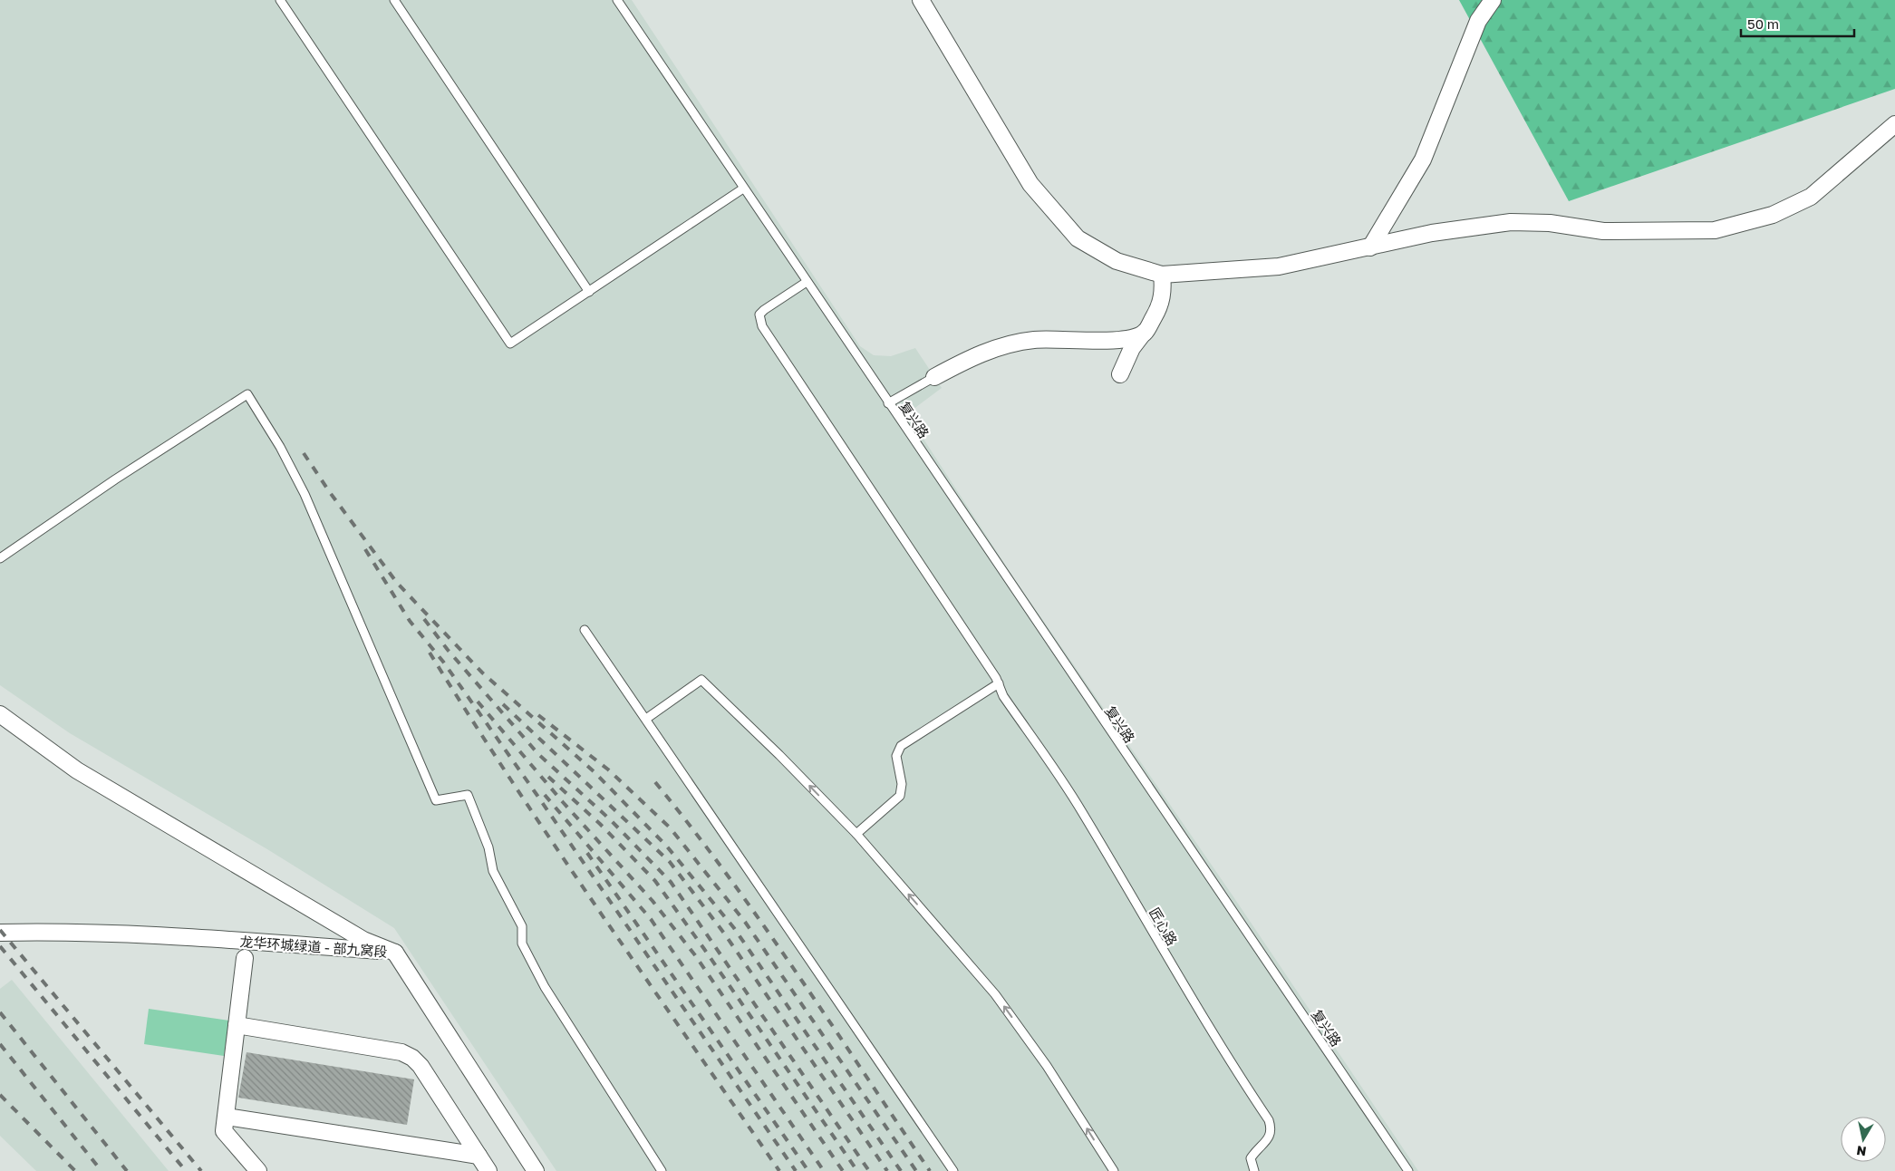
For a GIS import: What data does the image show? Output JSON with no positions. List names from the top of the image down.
{
  "streets": {
    "street": ["龙华环城绿道 - 部九窝段"],
    "lane": ["复兴路", "匠心路"]
  },
  "scale_bar": "50 m",
  "north": "bottom"
}
